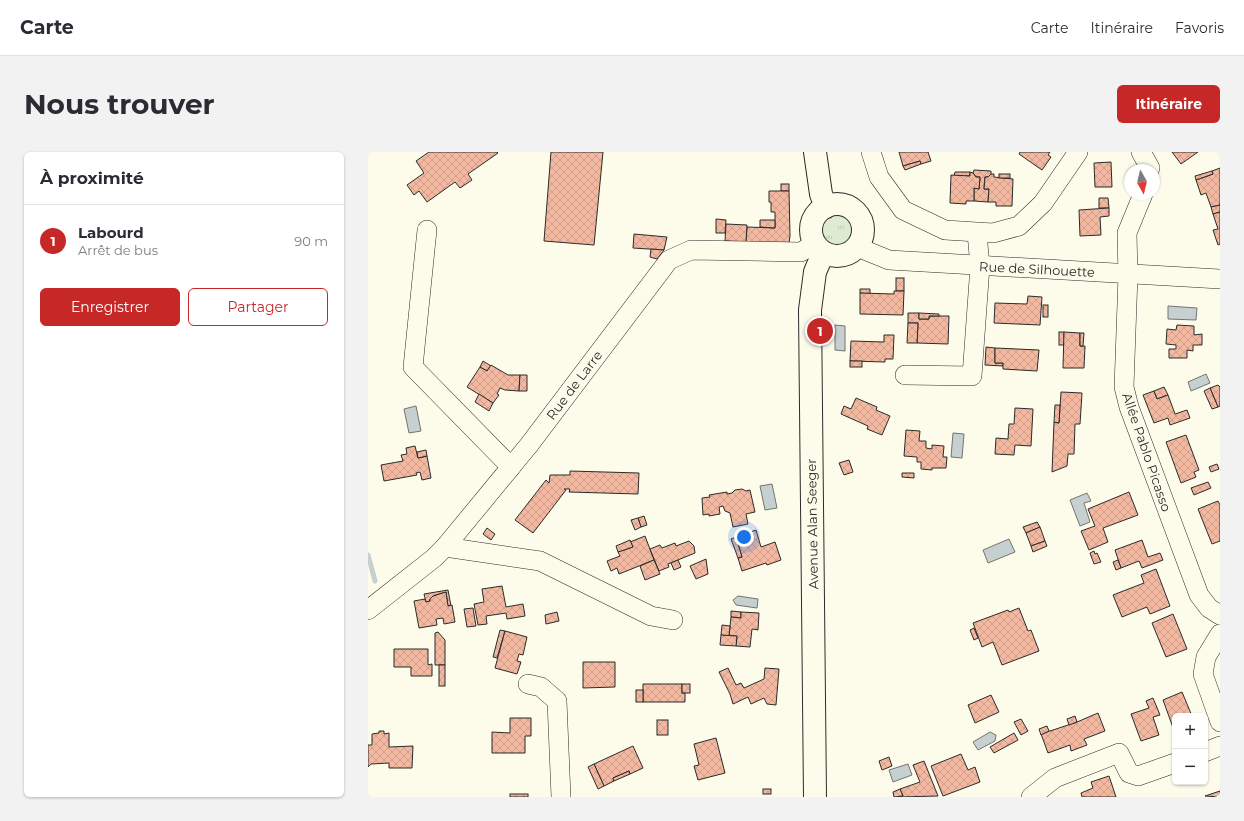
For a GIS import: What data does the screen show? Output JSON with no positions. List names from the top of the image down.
{
  "streets": {
    "main road": ["Avenue Alan Seeger"],
    "street": ["Rue de Silhouette", "Rue de Larre", "Allée Pablo Picasso"]
  },
  "crossings": [
    ["Rue de Silhouette", "Rue de Larre"],
    ["Rue de Silhouette", "Allée Pablo Picasso"],
    ["Rue de Silhouette", "Avenue Alan Seeger"],
    ["Rue de Larre", "Avenue Alan Seeger"]
  ],
  "north": "bottom",
  "page": {
    "header": "Carte",
    "nav": ["Carte", "Itinéraire", "Favoris"],
    "buttons": [
      "Itinéraire",
      ["Enregistrer", "Partager"]
    ],
    "title": "Nous trouver",
    "heading": "À proximité",
    "list": [
      {
        "mark": "1",
        "name": "Labourd",
        "note": "Arrêt de bus",
        "value": "90 m"
      }
    ],
    "pins": "1",
    "map_buttons": ["+", "−"]
  }
}
